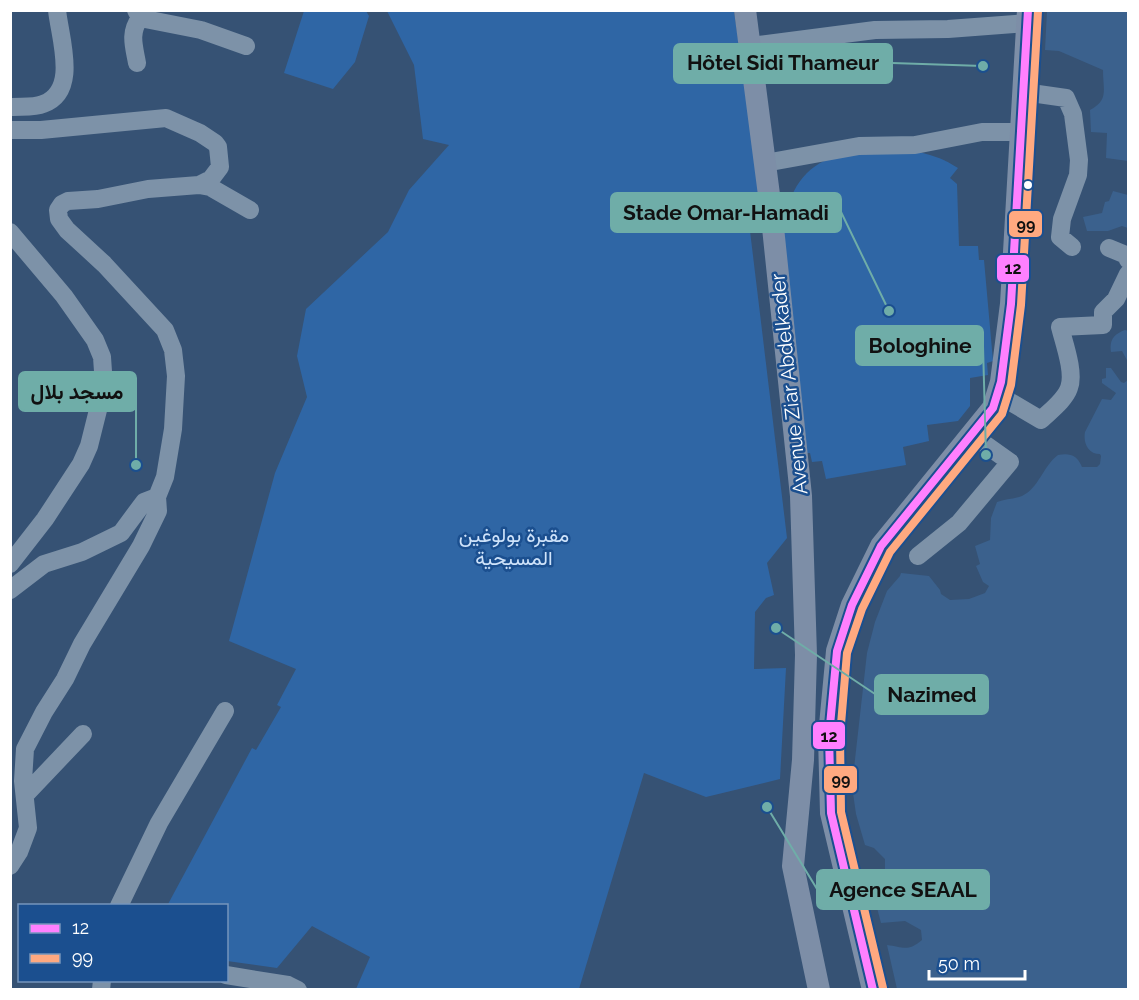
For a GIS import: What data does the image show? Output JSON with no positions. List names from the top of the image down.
{
  "streets": {
    "main road": ["Avenue Ziar Abdelkader"]
  },
  "parks": ["مقبرة بولوغين المسيحية"],
  "places": [
    "Hôtel Sidi Thameur",
    "Stade Omar-Hamadi",
    "Bologhine",
    "مسجد بلال",
    "Nazimed",
    "Agence SEAAL"
  ],
  "lines": ["transit line 12", "transit line 99"],
  "legend": ["12", "99"],
  "scale_bar": "50 m"
}
